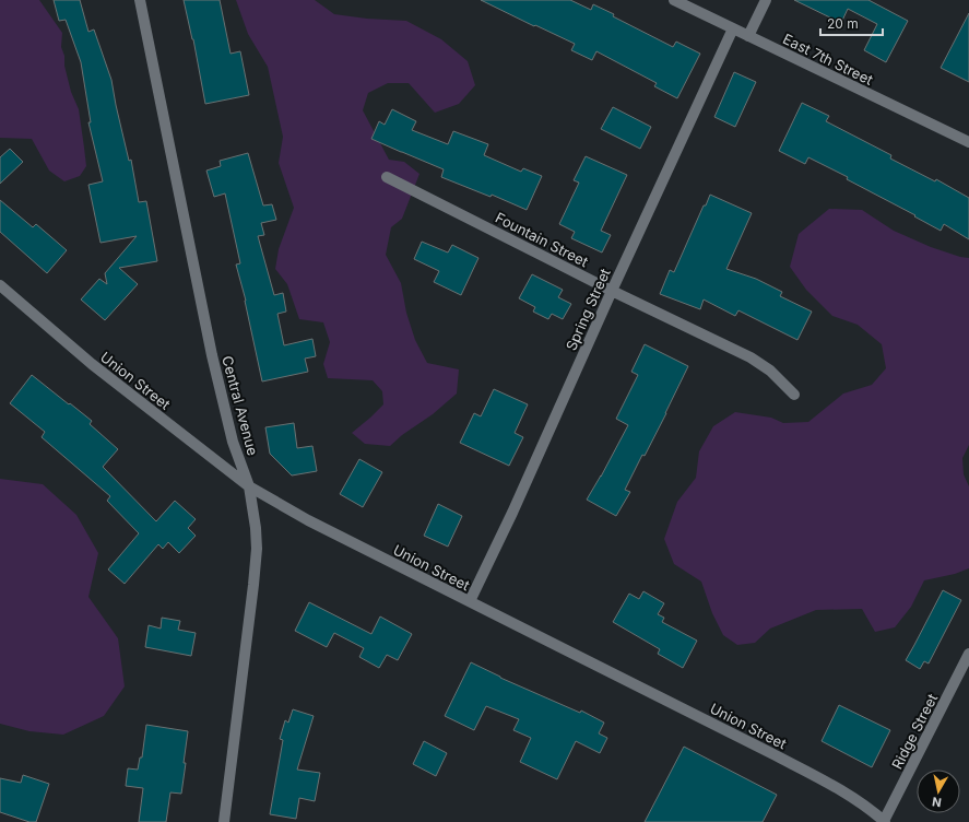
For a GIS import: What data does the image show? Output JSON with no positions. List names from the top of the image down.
{
  "streets": {
    "street": [
      "East 7th Street",
      "Fountain Street",
      "Spring Street",
      "Union Street",
      "Central Avenue",
      "Ridge Street"
    ]
  },
  "crossings": [
    ["East 7th Street", "Spring Street"],
    ["Fountain Street", "Spring Street"],
    ["Spring Street", "Union Street"],
    ["Union Street", "Central Avenue"],
    ["Union Street", "Ridge Street"]
  ],
  "scale_bar": "20 m",
  "north": "bottom"
}
